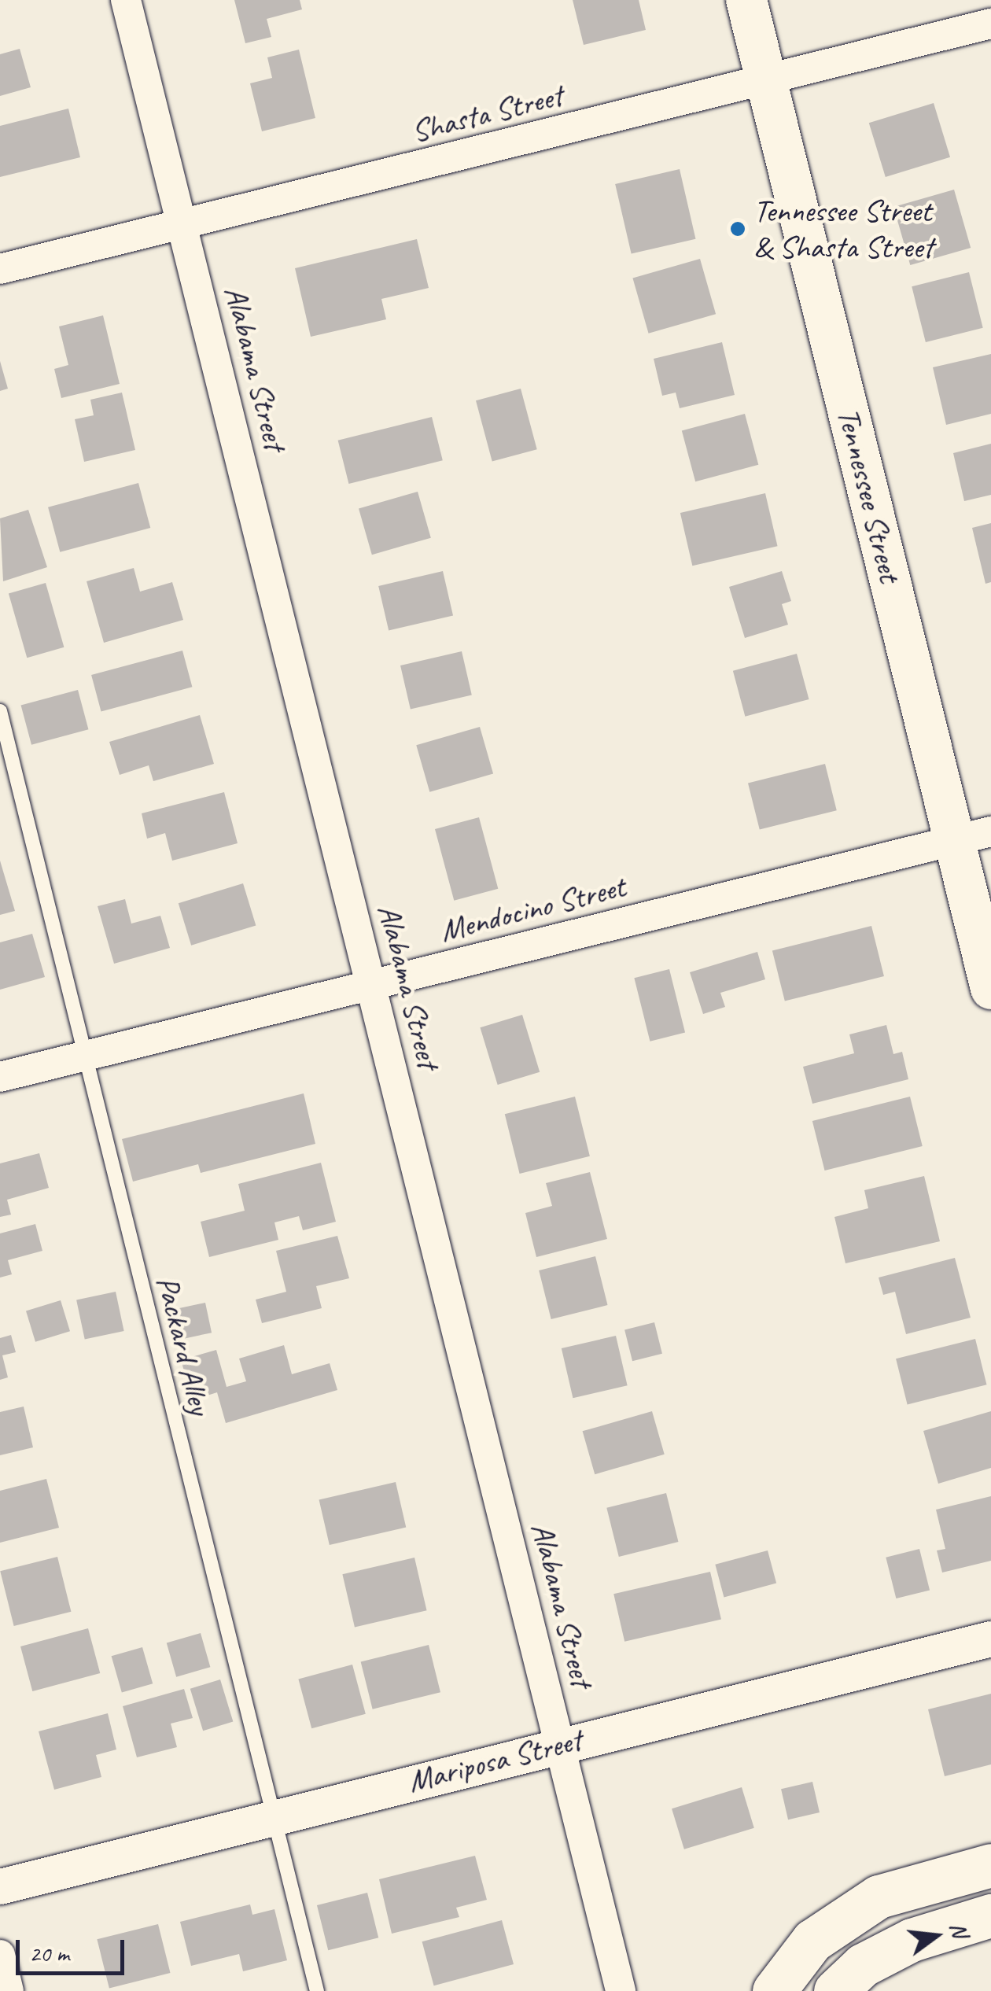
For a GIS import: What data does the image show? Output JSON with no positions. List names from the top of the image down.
{
  "streets": {
    "main road": ["Tennessee Street"],
    "street": [
      "Shasta Street",
      "Alabama Street",
      "Mendocino Street",
      "Mariposa Street"
    ],
    "lane": ["Packard Alley"]
  },
  "crossings": [
    ["Shasta Street", "Alabama Street"],
    ["Shasta Street", "Tennessee Street"],
    ["Alabama Street", "Mendocino Street"],
    ["Alabama Street", "Mariposa Street"],
    ["Tennessee Street", "Mendocino Street"],
    ["Mendocino Street", "Packard Alley"],
    ["Packard Alley", "Mariposa Street"]
  ],
  "places": ["Tennessee Street & Shasta Street"],
  "scale_bar": "20 m",
  "north": "right"
}
